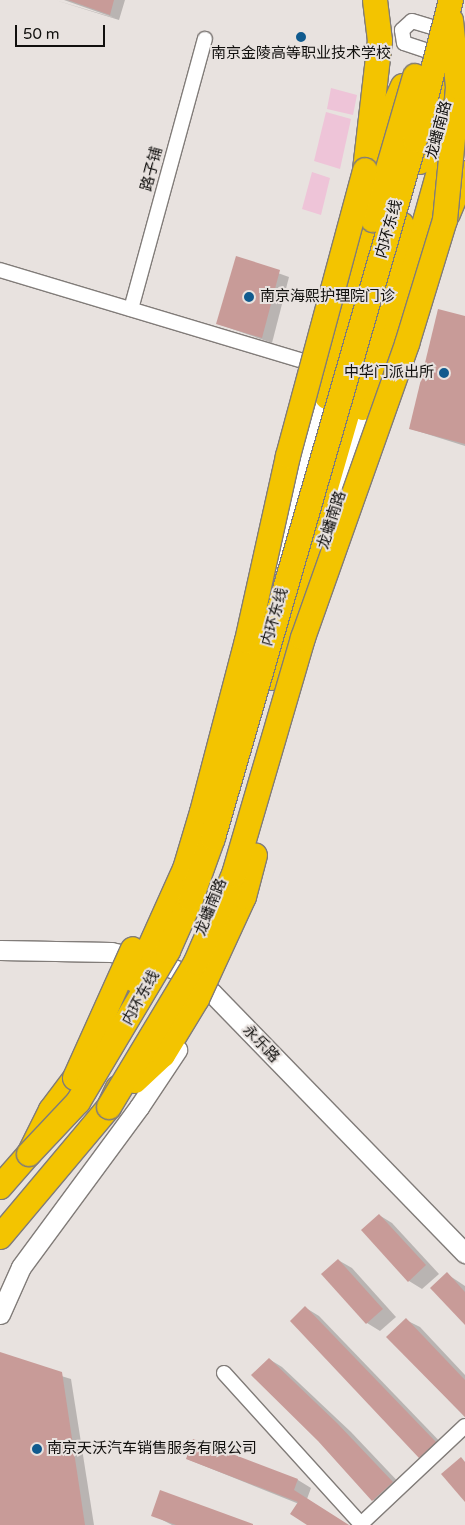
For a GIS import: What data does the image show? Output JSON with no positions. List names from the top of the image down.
{
  "streets": {
    "highway": ["内环东线"],
    "street": ["龙蟠南路", "路子铺", "永乐路"]
  },
  "crossings": [
    ["龙蟠南路", "永乐路"]
  ],
  "places": [
    "南京金陵高等职业技术学校",
    "南京海熙护理院门诊",
    "中华门派出所",
    "南京天沃汽车销售服务有限公司"
  ],
  "scale_bar": "50 m"
}
